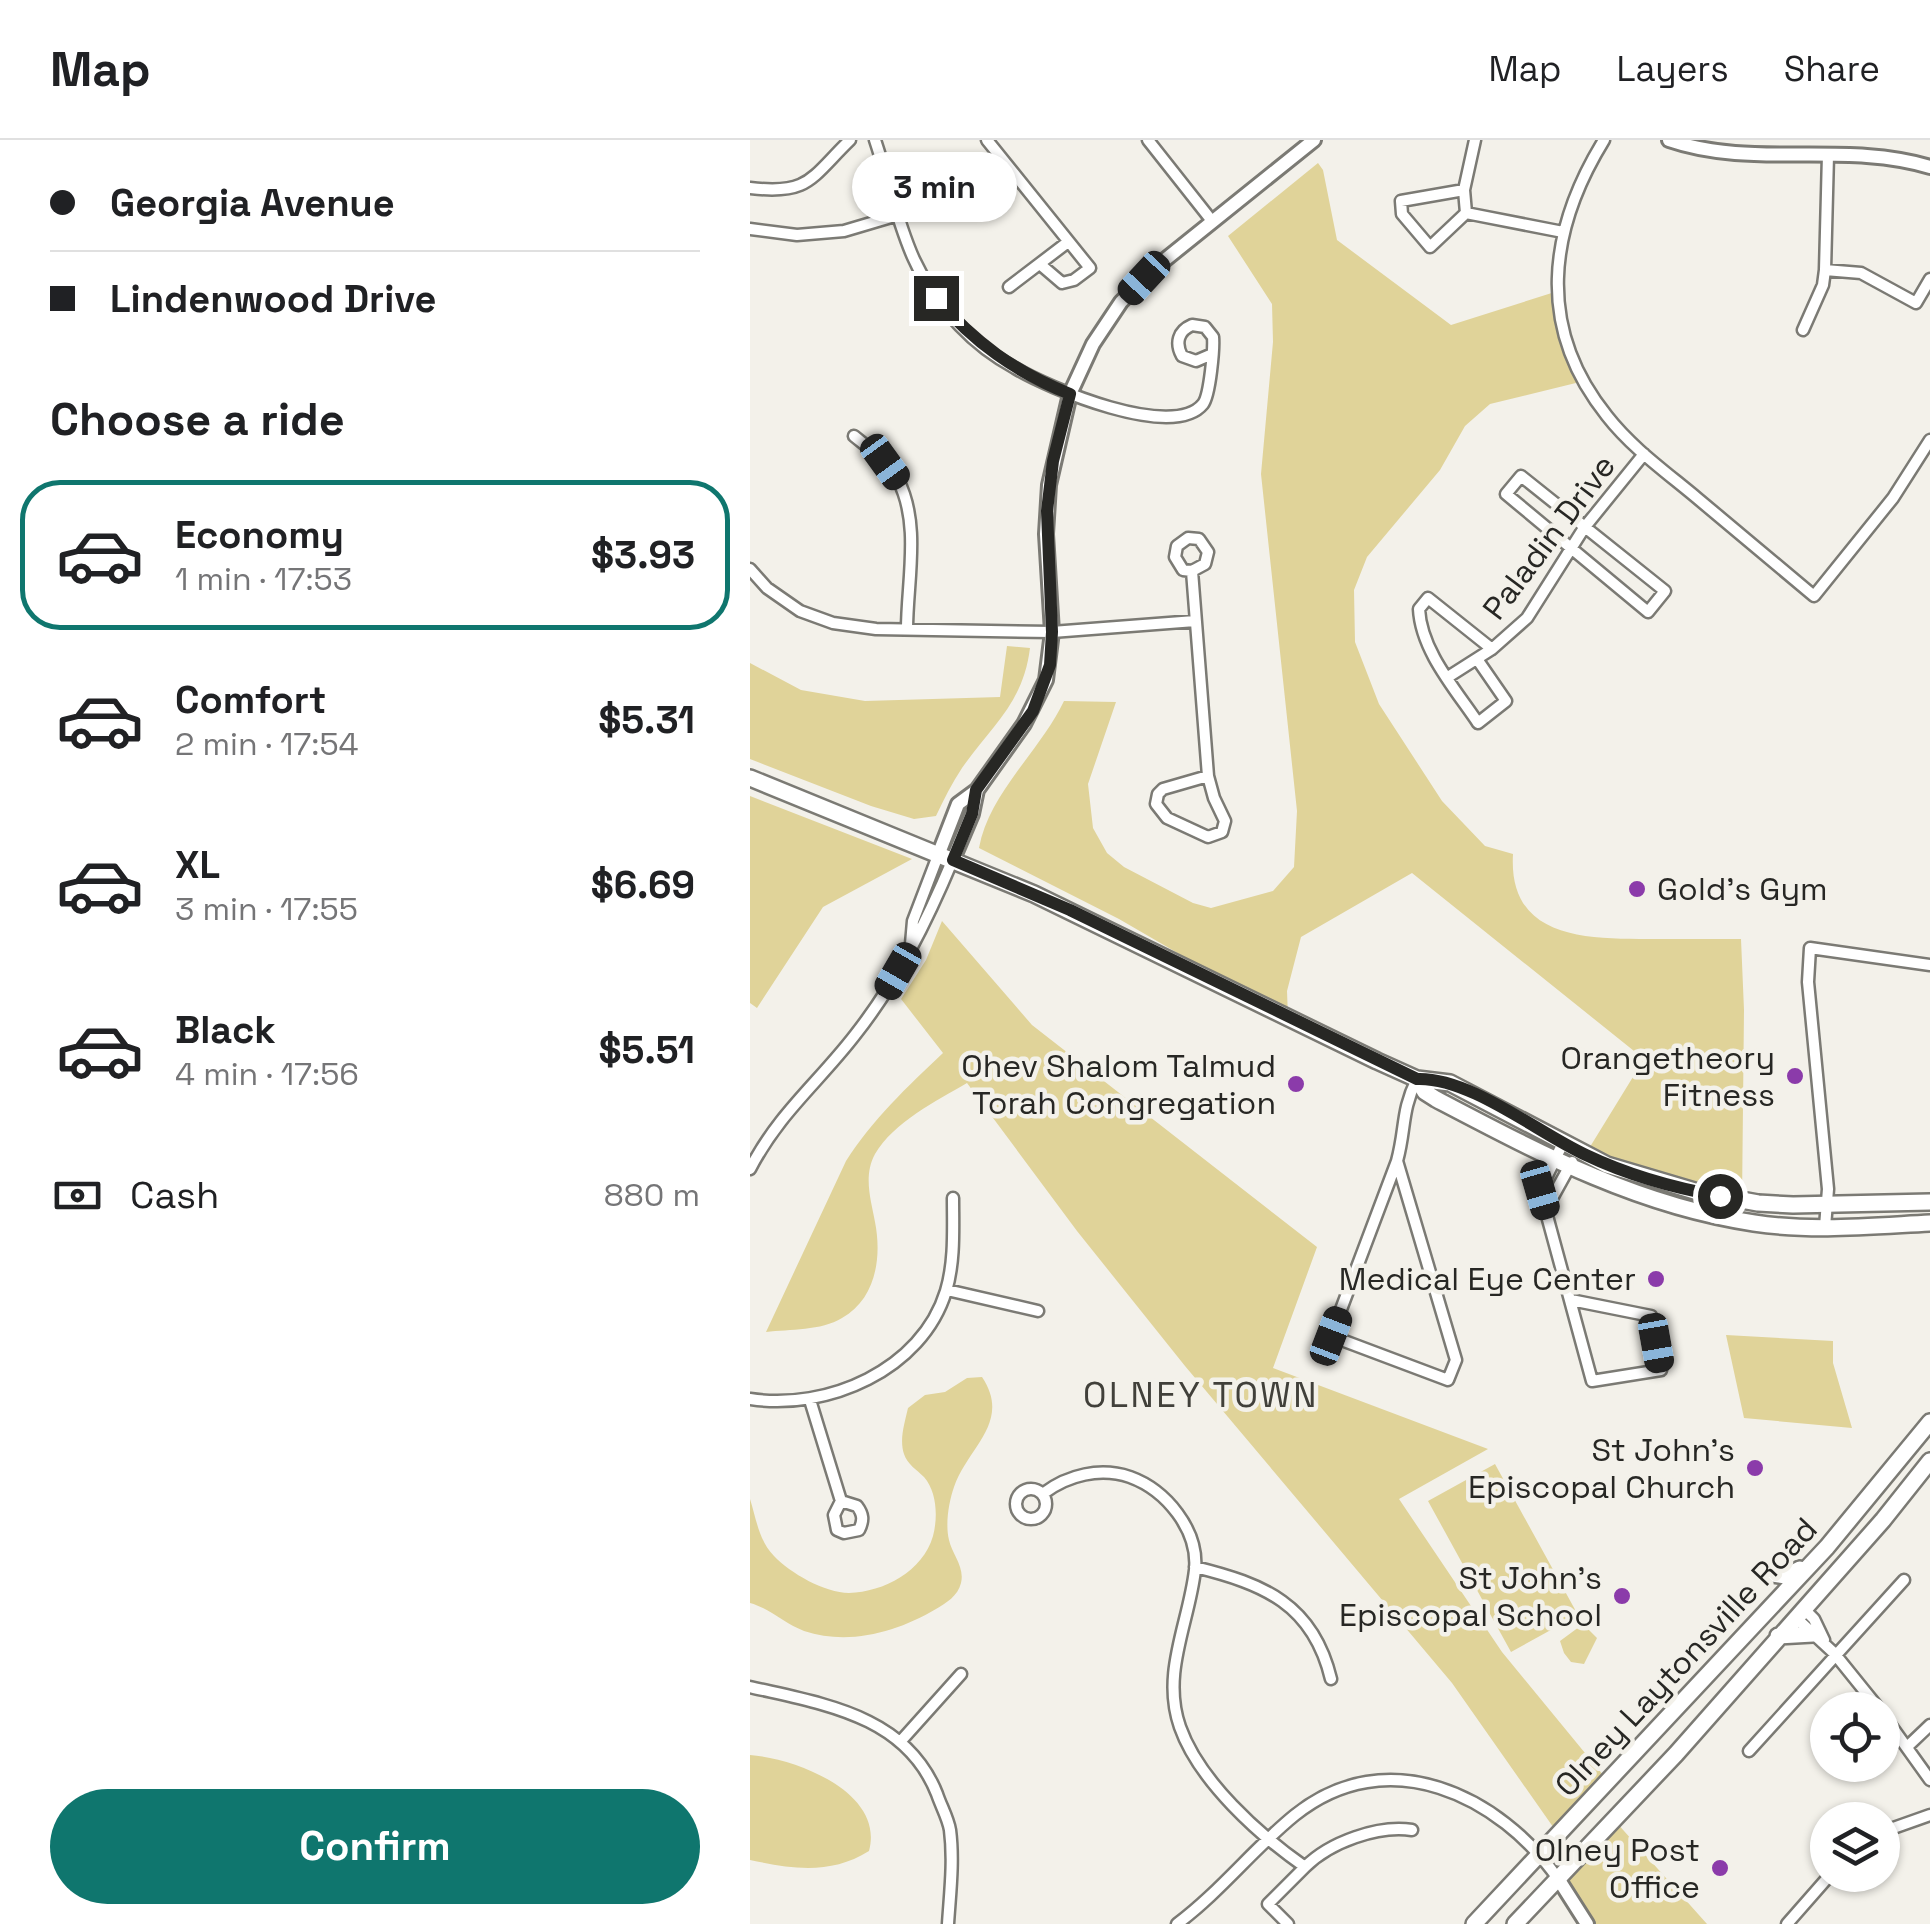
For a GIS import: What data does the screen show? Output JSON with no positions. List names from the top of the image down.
{
  "streets": {
    "main road": ["Olney Laytonsville Road"],
    "street": ["Paladin Drive"]
  },
  "districts": ["OLNEY TOWN"],
  "places": [
    "Gold's Gym",
    "Orangetheory Fitness",
    "Ohev Shalom Talmud Torah Congregation",
    "Medical Eye Center",
    "St John's Episcopal Church",
    "St John's Episcopal School",
    "Olney Post Office"
  ],
  "page": {
    "header": "Map",
    "nav": ["Map", "Layers", "Share"],
    "banner": ["Georgia Avenue", "Lindenwood Drive"],
    "bubble": "3 min",
    "heading": "Choose a ride",
    "list": [
      {
        "name": "Economy",
        "note": "1 min · 17:53",
        "value": "$3.93"
      },
      {
        "name": "Comfort",
        "note": "2 min · 17:54",
        "value": "$5.31"
      },
      {
        "name": "XL",
        "note": "3 min · 17:55",
        "value": "$6.69"
      },
      {
        "name": "Black",
        "note": "4 min · 17:56",
        "value": "$5.51"
      }
    ],
    "pay": ["Cash", "880 m"],
    "buttons": "Confirm"
  }
}
